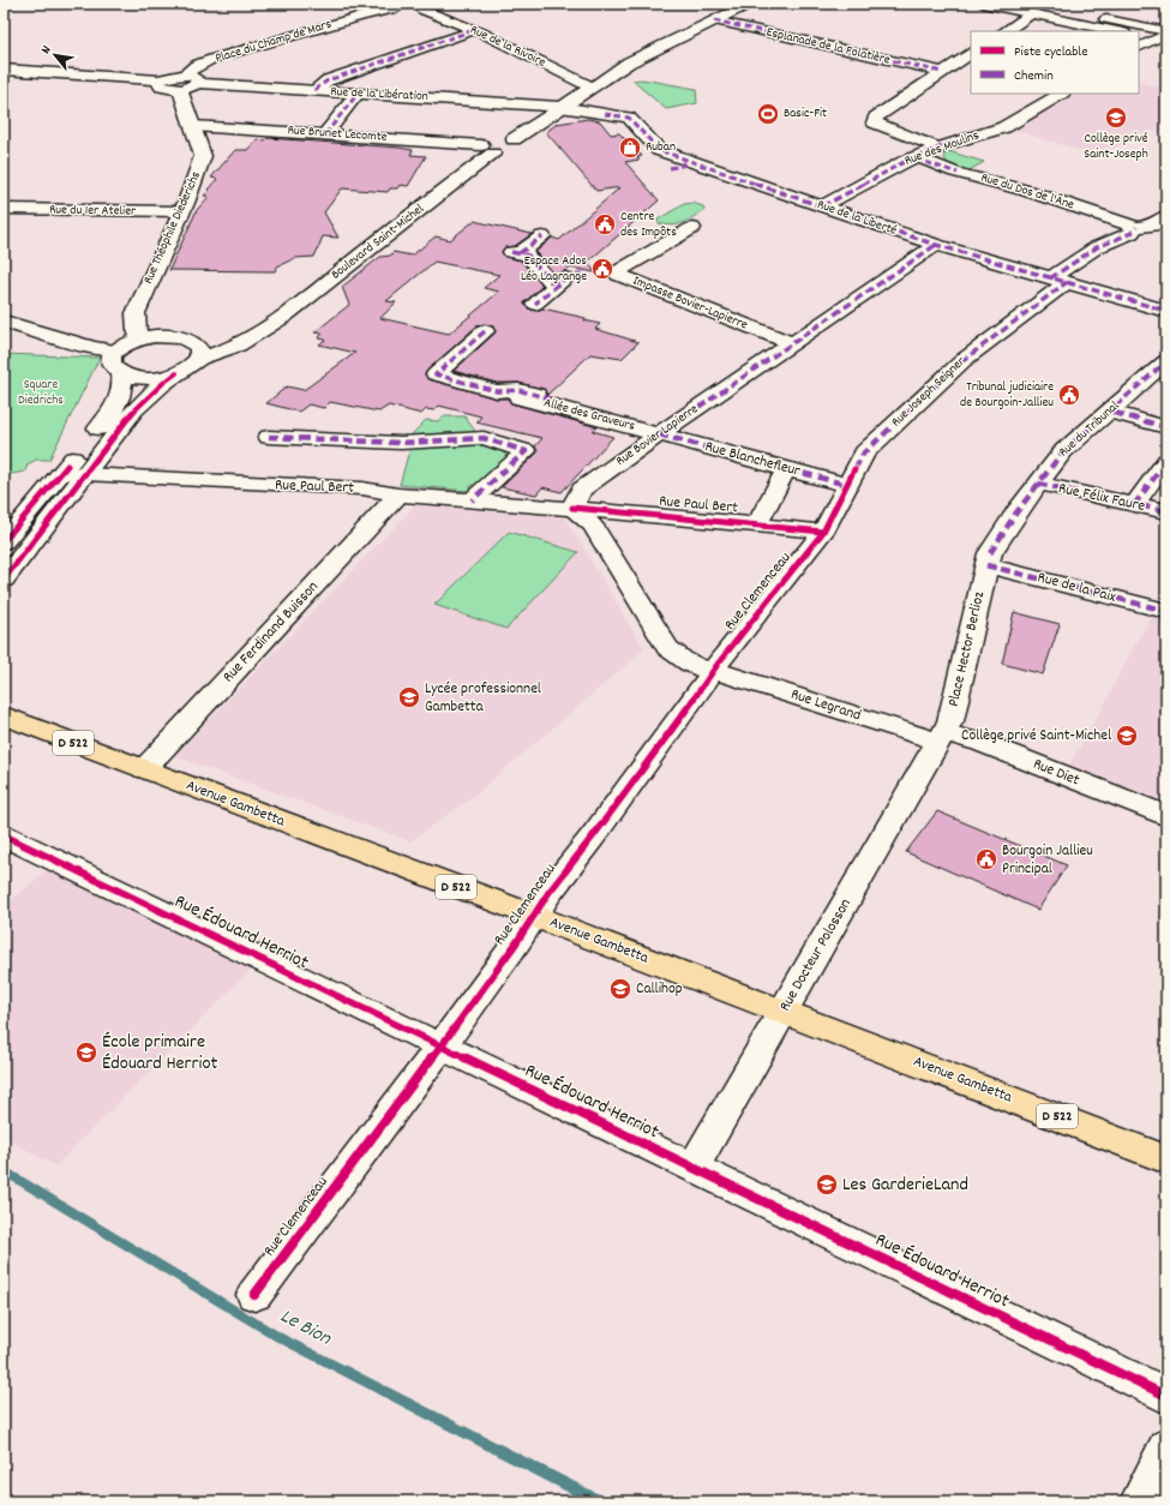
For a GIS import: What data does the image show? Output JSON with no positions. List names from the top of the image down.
{
  "streets": {
    "main road": ["D 522", "Avenue Gambetta"],
    "street": [
      "Place du Champ de Mars",
      "Rue de la Rivoire",
      "Esplanade de la Folatière",
      "Rue de la Libération",
      "Rue Brunet Lecomte",
      "Rue des Moulins",
      "Rue du Dos de l'Âne",
      "Rue du 1er Atelier",
      "Rue de la Liberté",
      "Rue Théophile Diederichs",
      "Boulevard Saint-Michel",
      "Impasse Bovier-Lapierre",
      "Rue Joseph Seigner",
      "Allée des Graveurs",
      "Rue du Tribunal",
      "Rue Bovier Lapierre",
      "Rue Blanchefleur",
      "Rue Paul Bert",
      "Rue Félix Faure",
      "Rue de la Paix",
      "Rue Clemenceau",
      "Rue Ferdinand Buisson",
      "Place Hector Berlioz",
      "Rue Legrand",
      "Rue Diet",
      "Rue Édouard Herriot",
      "Rue Docteur Polosson"
    ]
  },
  "crossings": [
    ["Place du Champ de Mars", "Rue de la Libération"],
    ["Place du Champ de Mars", "Rue Théophile Diederichs"],
    ["Rue de la Rivoire", "Boulevard Saint-Michel"],
    ["Esplanade de la Folatière", "Boulevard Saint-Michel"],
    ["Rue de la Libération", "Rue de la Liberté"],
    ["Rue de la Libération", "Rue Théophile Diederichs"],
    ["Rue de la Libération", "Boulevard Saint-Michel"],
    ["Rue Brunet Lecomte", "Rue Théophile Diederichs"],
    ["Rue Brunet Lecomte", "Boulevard Saint-Michel"],
    ["Rue des Moulins", "Rue du Dos de l'Âne"],
    ["Rue des Moulins", "Rue de la Liberté"],
    ["Rue du Dos de l'Âne", "Rue Joseph Seigner"],
    ["Rue du 1er Atelier", "Rue Théophile Diederichs"],
    ["Rue de la Liberté", "Boulevard Saint-Michel"],
    ["Rue de la Liberté", "Rue Joseph Seigner"],
    ["Rue de la Liberté", "Rue Bovier Lapierre"],
    ["Impasse Bovier-Lapierre", "Rue Bovier Lapierre"],
    ["Rue Joseph Seigner", "Rue Blanchefleur"],
    ["Rue Joseph Seigner", "Rue Paul Bert"],
    ["Rue Joseph Seigner", "Rue Clemenceau"],
    ["Allée des Graveurs", "Rue Bovier Lapierre"],
    ["Allée des Graveurs", "Rue Blanchefleur"],
    ["Rue du Tribunal", "Rue Félix Faure"],
    ["Rue du Tribunal", "Rue de la Paix"],
    ["Rue du Tribunal", "Place Hector Berlioz"],
    ["Rue Bovier Lapierre", "Rue Blanchefleur"],
    ["Rue Bovier Lapierre", "Rue Paul Bert"],
    ["Rue Paul Bert", "Rue Clemenceau"],
    ["Rue Paul Bert", "Rue Ferdinand Buisson"],
    ["Rue de la Paix", "Place Hector Berlioz"],
    ["Rue Clemenceau", "Rue Legrand"],
    ["Rue Clemenceau", "Avenue Gambetta"],
    ["Rue Clemenceau", "Rue Édouard Herriot"],
    ["Rue Ferdinand Buisson", "Avenue Gambetta"],
    ["Place Hector Berlioz", "Rue Legrand"],
    ["Place Hector Berlioz", "Rue Diet"],
    ["Place Hector Berlioz", "Rue Docteur Polosson"],
    ["Rue Legrand", "Rue Diet"],
    ["Rue Legrand", "Rue Docteur Polosson"],
    ["Rue Diet", "Rue Docteur Polosson"],
    ["Avenue Gambetta", "Rue Docteur Polosson"],
    ["Rue Édouard Herriot", "Rue Docteur Polosson"]
  ],
  "water": ["Le Bion"],
  "parks": ["Square Diedrichs"],
  "places": {
    "sports": ["Basic-Fit"],
    "school or university": [
      "Collège privé Saint-Joseph",
      "Lycée professionnel Gambetta",
      "Collège privé Saint-Michel",
      "Callihop",
      "École primaire Édouard Herriot",
      "Les GarderieLand"
    ],
    "shop": ["Ruban"],
    "public building": [
      "Centre des Impôts",
      "Espace Ados Léo Lagrange",
      "Tribunal judiciaire de Bourgoin-Jallieu",
      "Bourgoin Jallieu Principal"
    ]
  },
  "legend": ["Piste cyclable", "Chemin"],
  "north": "top left"
}
